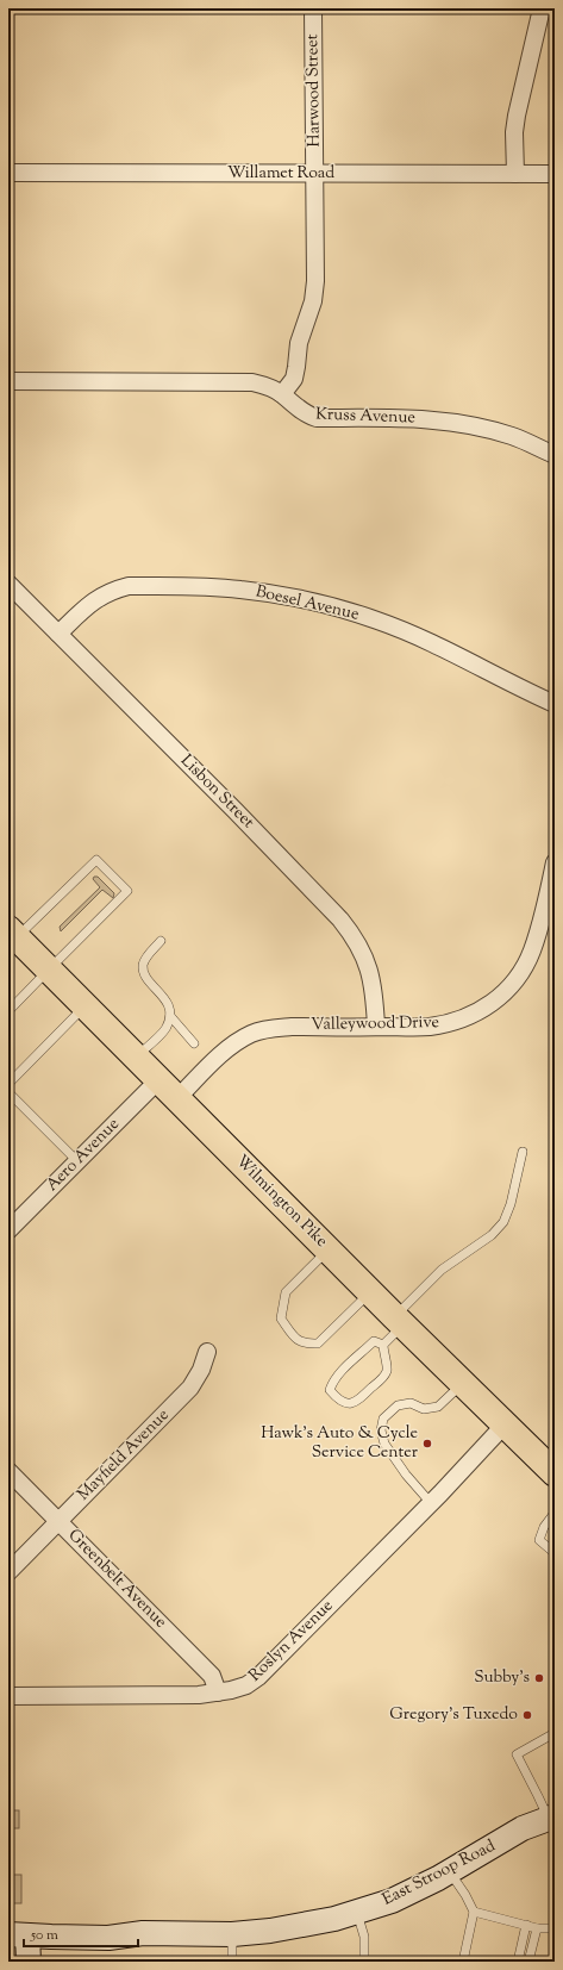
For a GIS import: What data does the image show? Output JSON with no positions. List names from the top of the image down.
{
  "streets": {
    "main road": ["Wilmington Pike", "East Stroop Road"],
    "street": [
      "Harwood Street",
      "Willamet Road",
      "Kruss Avenue",
      "Boesel Avenue",
      "Lisbon Street",
      "Valleywood Drive",
      "Aero Avenue",
      "Mayfield Avenue",
      "Greenbelt Avenue",
      "Roslyn Avenue"
    ]
  },
  "crossings": [
    ["Harwood Street", "Willamet Road"],
    ["Harwood Street", "Kruss Avenue"],
    ["Boesel Avenue", "Lisbon Street"],
    ["Lisbon Street", "Valleywood Drive"],
    ["Valleywood Drive", "Wilmington Pike"],
    ["Aero Avenue", "Wilmington Pike"],
    ["Wilmington Pike", "Roslyn Avenue"],
    ["Mayfield Avenue", "Greenbelt Avenue"],
    ["Greenbelt Avenue", "Roslyn Avenue"]
  ],
  "places": ["Hawk's Auto & Cycle Service Center", "Subby's", "Gregory's Tuxedo"],
  "scale_bar": "50 m"
}
